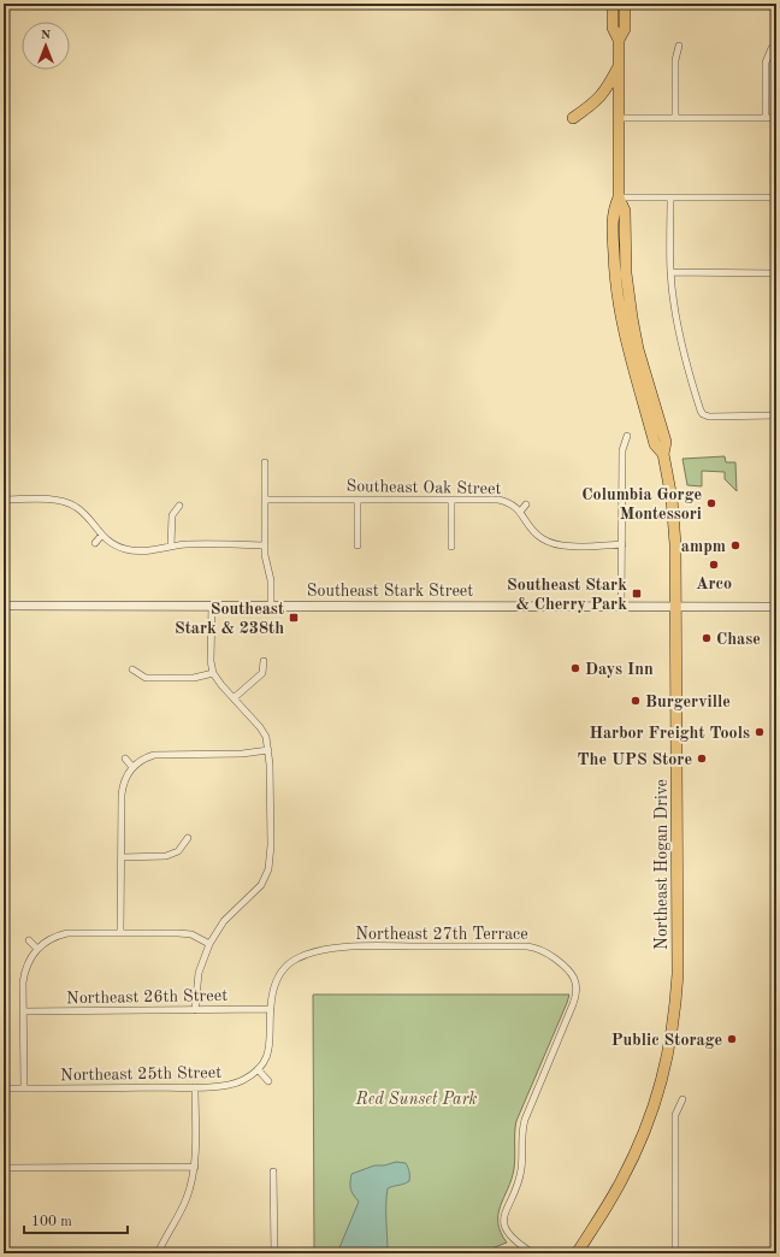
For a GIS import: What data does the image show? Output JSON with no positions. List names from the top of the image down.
{
  "streets": {
    "highway": ["Northeast Hogan Drive"],
    "main road": ["Southeast Stark Street"],
    "street": [
      "Southeast Oak Street",
      "Northeast 27th Terrace",
      "Northeast 26th Street",
      "Northeast 25th Street"
    ]
  },
  "crossings": [
    ["Southeast Stark Street", "Northeast Hogan Drive"],
    ["Northeast 27th Terrace", "Northeast 26th Street"],
    ["Northeast 27th Terrace", "Northeast 25th Street"]
  ],
  "parks": ["Red Sunset Park"],
  "places": {
    "other": [
      "Columbia Gorge Montessori",
      "ampm",
      "Arco",
      "Chase",
      "Days Inn",
      "Burgerville",
      "Harbor Freight Tools",
      "The UPS Store",
      "Public Storage"
    ],
    "transit": ["Southeast Stark & Cherry Park", "Southeast Stark & 238th"]
  },
  "scale_bar": "100 m",
  "north": "top"
}
